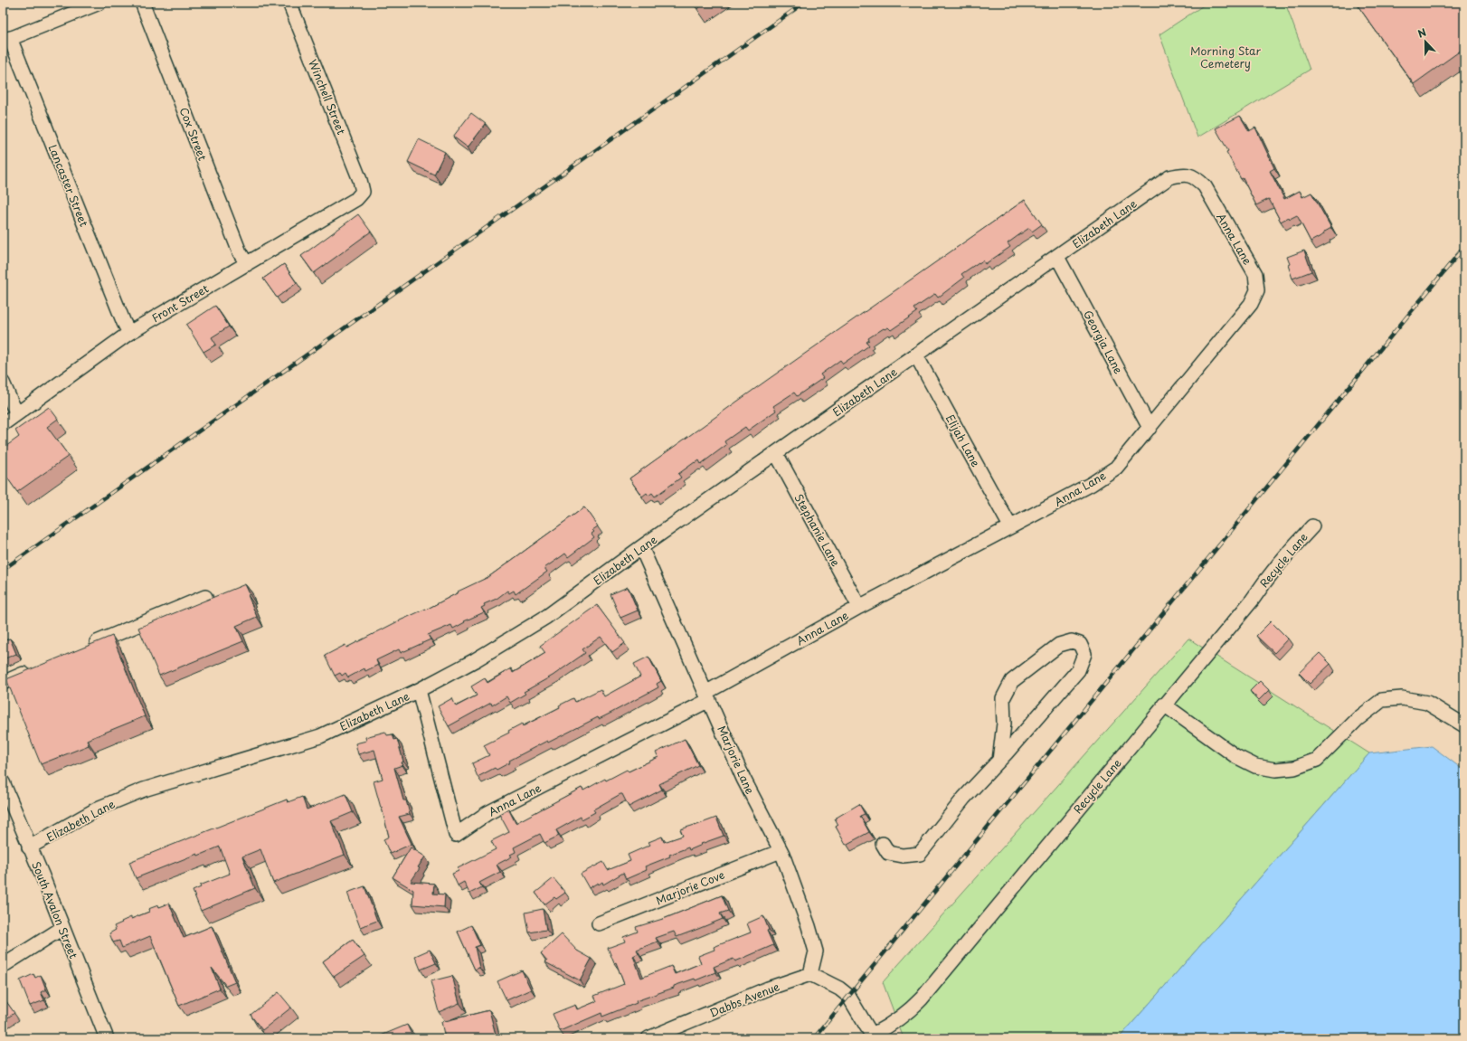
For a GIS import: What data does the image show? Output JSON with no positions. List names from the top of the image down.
{
  "streets": {
    "street": [
      "Winchell Street",
      "Cox Street",
      "Lancaster Street",
      "Elizabeth Lane",
      "Anna Lane",
      "Front Street",
      "Georgia Lane",
      "Elijah Lane",
      "Stephanie Lane",
      "Recycle Lane",
      "Marjorie Lane",
      "Marjorie Cove",
      "South Avalon Street",
      "Dabbs Avenue"
    ]
  },
  "crossings": [
    ["Winchell Street", "Front Street"],
    ["Cox Street", "Front Street"],
    ["Lancaster Street", "Front Street"],
    ["Elizabeth Lane", "Anna Lane"],
    ["Elizabeth Lane", "Georgia Lane"],
    ["Elizabeth Lane", "Elijah Lane"],
    ["Elizabeth Lane", "Stephanie Lane"],
    ["Elizabeth Lane", "Marjorie Lane"],
    ["Elizabeth Lane", "South Avalon Street"],
    ["Anna Lane", "Georgia Lane"],
    ["Anna Lane", "Elijah Lane"],
    ["Anna Lane", "Stephanie Lane"],
    ["Anna Lane", "Marjorie Lane"],
    ["Marjorie Lane", "Marjorie Cove"],
    ["Marjorie Lane", "Dabbs Avenue"]
  ],
  "parks": ["Morning Star Cemetery"],
  "north": "top"
}
